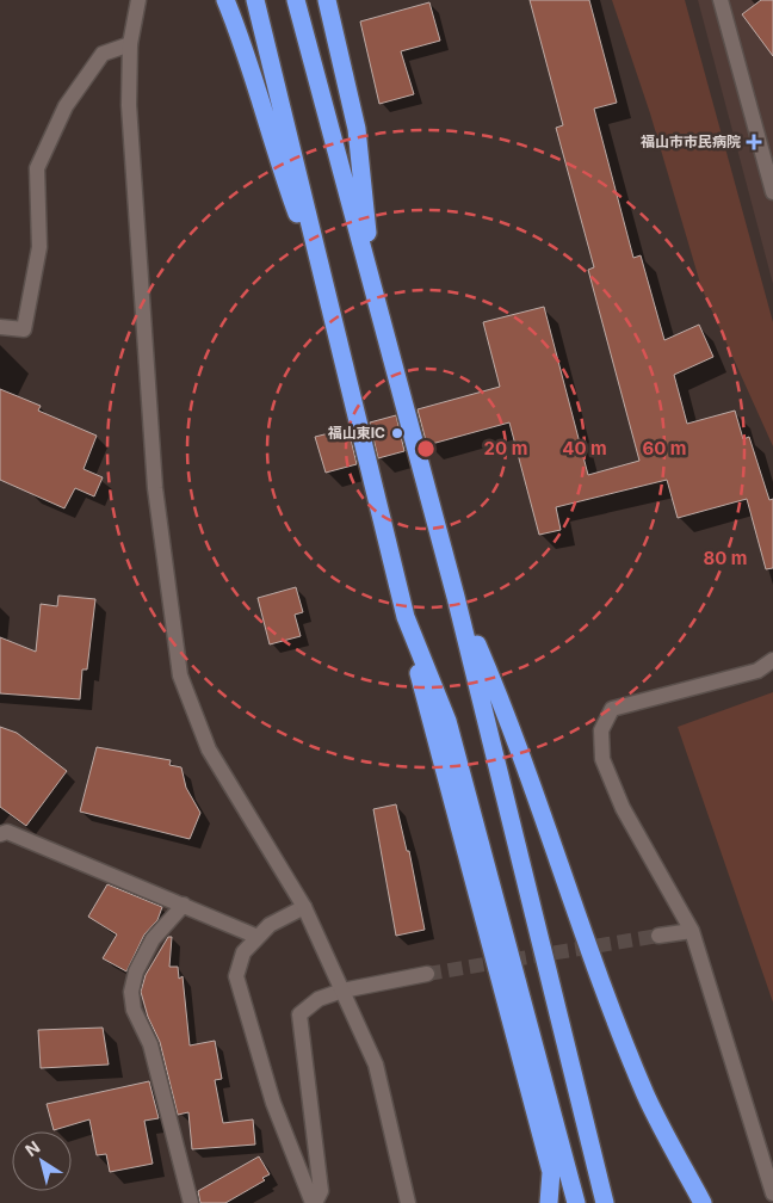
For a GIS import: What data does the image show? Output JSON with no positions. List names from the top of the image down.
{
  "places": {
    "health": ["福山市市民病院"],
    "other": ["福山東IC"]
  },
  "north": "top left",
  "rings": [
    "20 m",
    "40 m",
    "60 m",
    "80 m"
  ]
}
